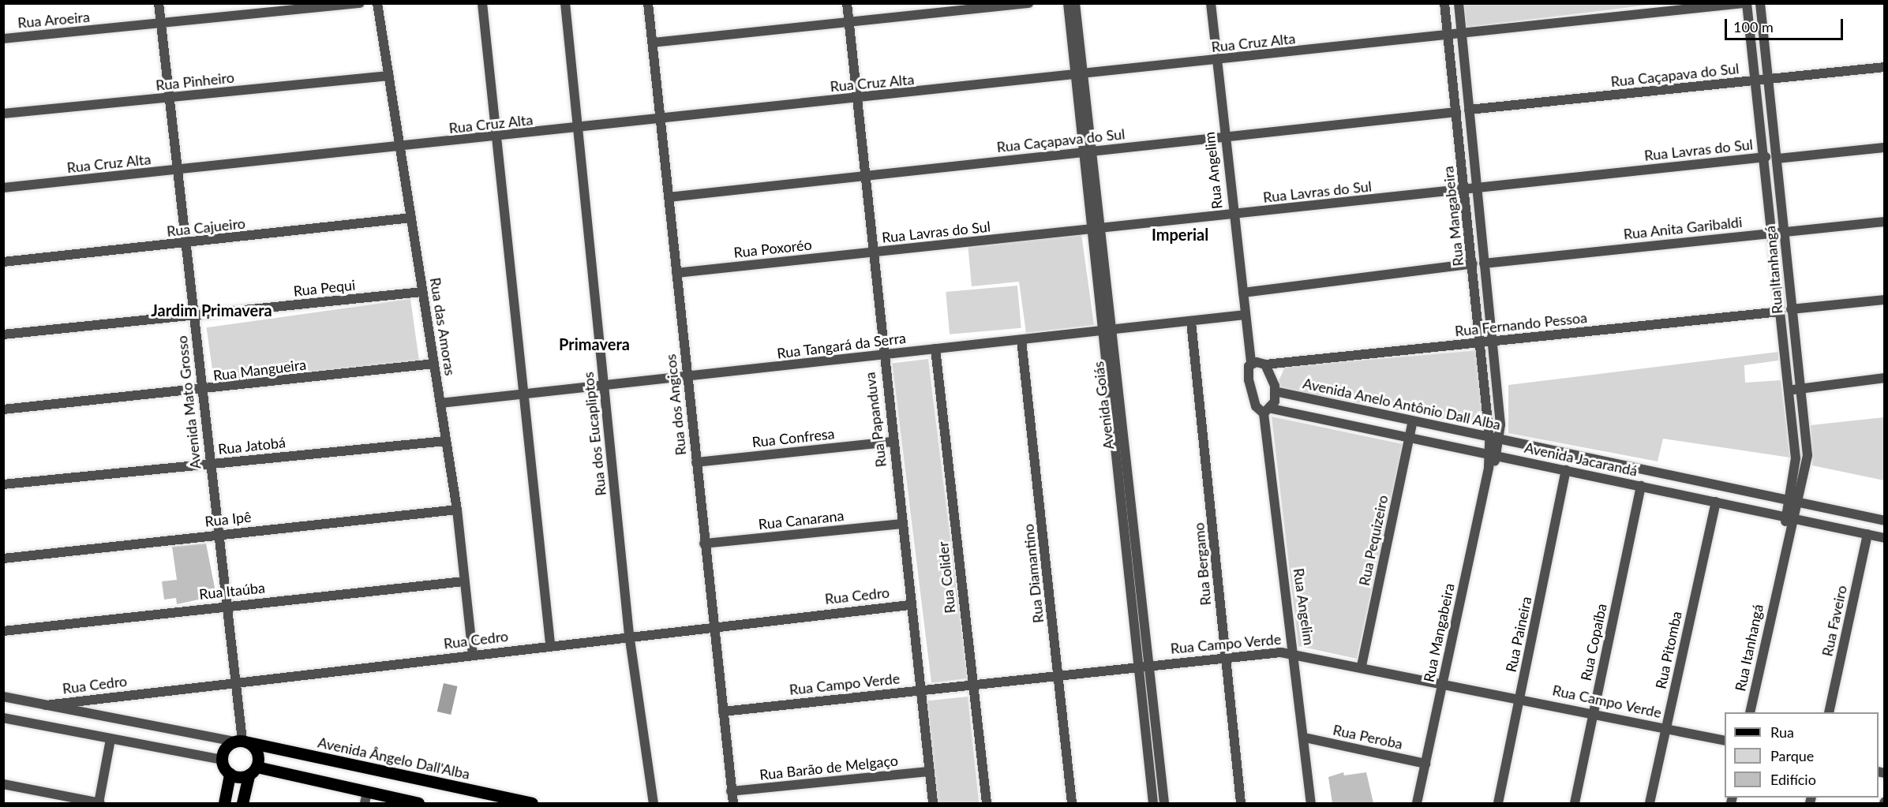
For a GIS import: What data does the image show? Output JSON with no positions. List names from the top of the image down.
{
  "streets": {
    "main road": ["Avenida Ângelo Dall'Alba"],
    "street": [
      "Rua Aroeira",
      "Rua Cruz Alta",
      "Rua Caçapava do Sul",
      "Rua Pinheiro",
      "Rua Lavras do Sul",
      "Rua Angelim",
      "Rua Mangabeira",
      "Rua Cajueiro",
      "Rua Anita Garibaldi",
      "Rua Poxoréo",
      "Rua Itanhangá",
      "Rua Pequi",
      "Rua Fernando Pessoa",
      "Rua das Amoras",
      "Rua Tangará da Serra",
      "Rua Mangueira",
      "Avenida Mato Grosso",
      "Avenida Anelo Antônio Dall Alba",
      "Rua dos Angicos",
      "Avenida Goiás",
      "Rua Papanduva",
      "Rua dos Eucapliptos",
      "Rua Confresa",
      "Rua Jatobá",
      "Avenida Jacarandá",
      "Rua Ipê",
      "Rua Canarana",
      "Rua Pequizeiro",
      "Rua Bergamo",
      "Rua Diamantino",
      "Rua Colider",
      "Rua Itaúba",
      "Rua Cedro",
      "Rua Faveiro",
      "Rua Paineira",
      "Rua Copaíba",
      "Rua Campo Verde",
      "Rua Pitomba",
      "Rua Peroba",
      "Rua Barão de Melgaço"
    ]
  },
  "crossings": [
    ["Rua Aroeira", "Avenida Mato Grosso"],
    ["Rua Cruz Alta", "Rua Angelim"],
    ["Rua Cruz Alta", "Rua Mangabeira"],
    ["Rua Cruz Alta", "Rua Itanhangá"],
    ["Rua Cruz Alta", "Rua das Amoras"],
    ["Rua Cruz Alta", "Avenida Mato Grosso"],
    ["Rua Cruz Alta", "Rua dos Angicos"],
    ["Rua Cruz Alta", "Avenida Goiás"],
    ["Rua Cruz Alta", "Rua Papanduva"],
    ["Rua Cruz Alta", "Rua dos Eucapliptos"],
    ["Rua Caçapava do Sul", "Rua Angelim"],
    ["Rua Caçapava do Sul", "Rua Mangabeira"],
    ["Rua Caçapava do Sul", "Rua Itanhangá"],
    ["Rua Caçapava do Sul", "Rua dos Angicos"],
    ["Rua Caçapava do Sul", "Avenida Goiás"],
    ["Rua Caçapava do Sul", "Rua Papanduva"],
    ["Rua Pinheiro", "Rua das Amoras"],
    ["Rua Pinheiro", "Avenida Mato Grosso"],
    ["Rua Lavras do Sul", "Rua Angelim"],
    ["Rua Lavras do Sul", "Rua Mangabeira"],
    ["Rua Lavras do Sul", "Rua Poxoréo"],
    ["Rua Lavras do Sul", "Rua Itanhangá"],
    ["Rua Lavras do Sul", "Avenida Goiás"],
    ["Rua Lavras do Sul", "Rua Papanduva"],
    ["Rua Angelim", "Rua Fernando Pessoa"],
    ["Rua Angelim", "Rua Tangará da Serra"],
    ["Rua Angelim", "Avenida Jacarandá"],
    ["Rua Angelim", "Rua Campo Verde"],
    ["Rua Angelim", "Rua Peroba"],
    ["Rua Mangabeira", "Rua Anita Garibaldi"],
    ["Rua Mangabeira", "Rua Fernando Pessoa"],
    ["Rua Mangabeira", "Avenida Anelo Antônio Dall Alba"],
    ["Rua Mangabeira", "Avenida Jacarandá"],
    ["Rua Mangabeira", "Rua Campo Verde"],
    ["Rua Mangabeira", "Rua Peroba"],
    ["Rua Cajueiro", "Rua das Amoras"],
    ["Rua Cajueiro", "Avenida Mato Grosso"],
    ["Rua Anita Garibaldi", "Rua Itanhangá"],
    ["Rua Poxoréo", "Rua dos Angicos"],
    ["Rua Poxoréo", "Rua Papanduva"],
    ["Rua Itanhangá", "Rua Fernando Pessoa"],
    ["Rua Itanhangá", "Avenida Anelo Antônio Dall Alba"],
    ["Rua Itanhangá", "Avenida Jacarandá"],
    ["Rua Pequi", "Rua das Amoras"],
    ["Rua Pequi", "Avenida Mato Grosso"],
    ["Rua das Amoras", "Rua Tangará da Serra"],
    ["Rua das Amoras", "Rua Mangueira"],
    ["Rua das Amoras", "Rua Jatobá"],
    ["Rua das Amoras", "Rua Ipê"],
    ["Rua das Amoras", "Rua Itaúba"],
    ["Rua das Amoras", "Rua Cedro"],
    ["Rua Tangará da Serra", "Rua dos Angicos"],
    ["Rua Tangará da Serra", "Avenida Goiás"],
    ["Rua Tangará da Serra", "Rua Papanduva"],
    ["Rua Tangará da Serra", "Rua dos Eucapliptos"],
    ["Rua Tangará da Serra", "Rua Bergamo"],
    ["Rua Tangará da Serra", "Rua Diamantino"],
    ["Rua Tangará da Serra", "Rua Colider"],
    ["Rua Mangueira", "Avenida Mato Grosso"],
    ["Avenida Mato Grosso", "Rua Jatobá"],
    ["Avenida Mato Grosso", "Rua Ipê"],
    ["Avenida Mato Grosso", "Rua Itaúba"],
    ["Avenida Mato Grosso", "Rua Cedro"],
    ["Avenida Mato Grosso", "Avenida Ângelo Dall'Alba"],
    ["Avenida Anelo Antônio Dall Alba", "Rua Pequizeiro"],
    ["Rua dos Angicos", "Rua Confresa"],
    ["Rua dos Angicos", "Rua Canarana"],
    ["Rua dos Angicos", "Rua Cedro"],
    ["Rua dos Angicos", "Rua Campo Verde"],
    ["Rua dos Angicos", "Rua Barão de Melgaço"],
    ["Avenida Goiás", "Rua Campo Verde"],
    ["Rua Papanduva", "Rua Confresa"],
    ["Rua Papanduva", "Rua Canarana"],
    ["Rua Papanduva", "Rua Cedro"],
    ["Rua Papanduva", "Rua Campo Verde"],
    ["Rua Papanduva", "Rua Barão de Melgaço"],
    ["Rua dos Eucapliptos", "Rua Cedro"],
    ["Avenida Jacarandá", "Rua Pequizeiro"],
    ["Avenida Jacarandá", "Rua Faveiro"],
    ["Avenida Jacarandá", "Rua Paineira"],
    ["Avenida Jacarandá", "Rua Copaíba"],
    ["Avenida Jacarandá", "Rua Pitomba"],
    ["Rua Pequizeiro", "Rua Campo Verde"],
    ["Rua Bergamo", "Rua Campo Verde"],
    ["Rua Diamantino", "Rua Campo Verde"],
    ["Rua Colider", "Rua Campo Verde"],
    ["Rua Cedro", "Avenida Ângelo Dall'Alba"],
    ["Rua Paineira", "Rua Campo Verde"],
    ["Rua Copaíba", "Rua Campo Verde"],
    ["Rua Campo Verde", "Rua Pitomba"]
  ],
  "districts": ["Imperial", "Jardim Primavera", "Primavera"],
  "legend": ["Rua", "Parque", "Edifício"],
  "scale_bar": "100 m"
}
